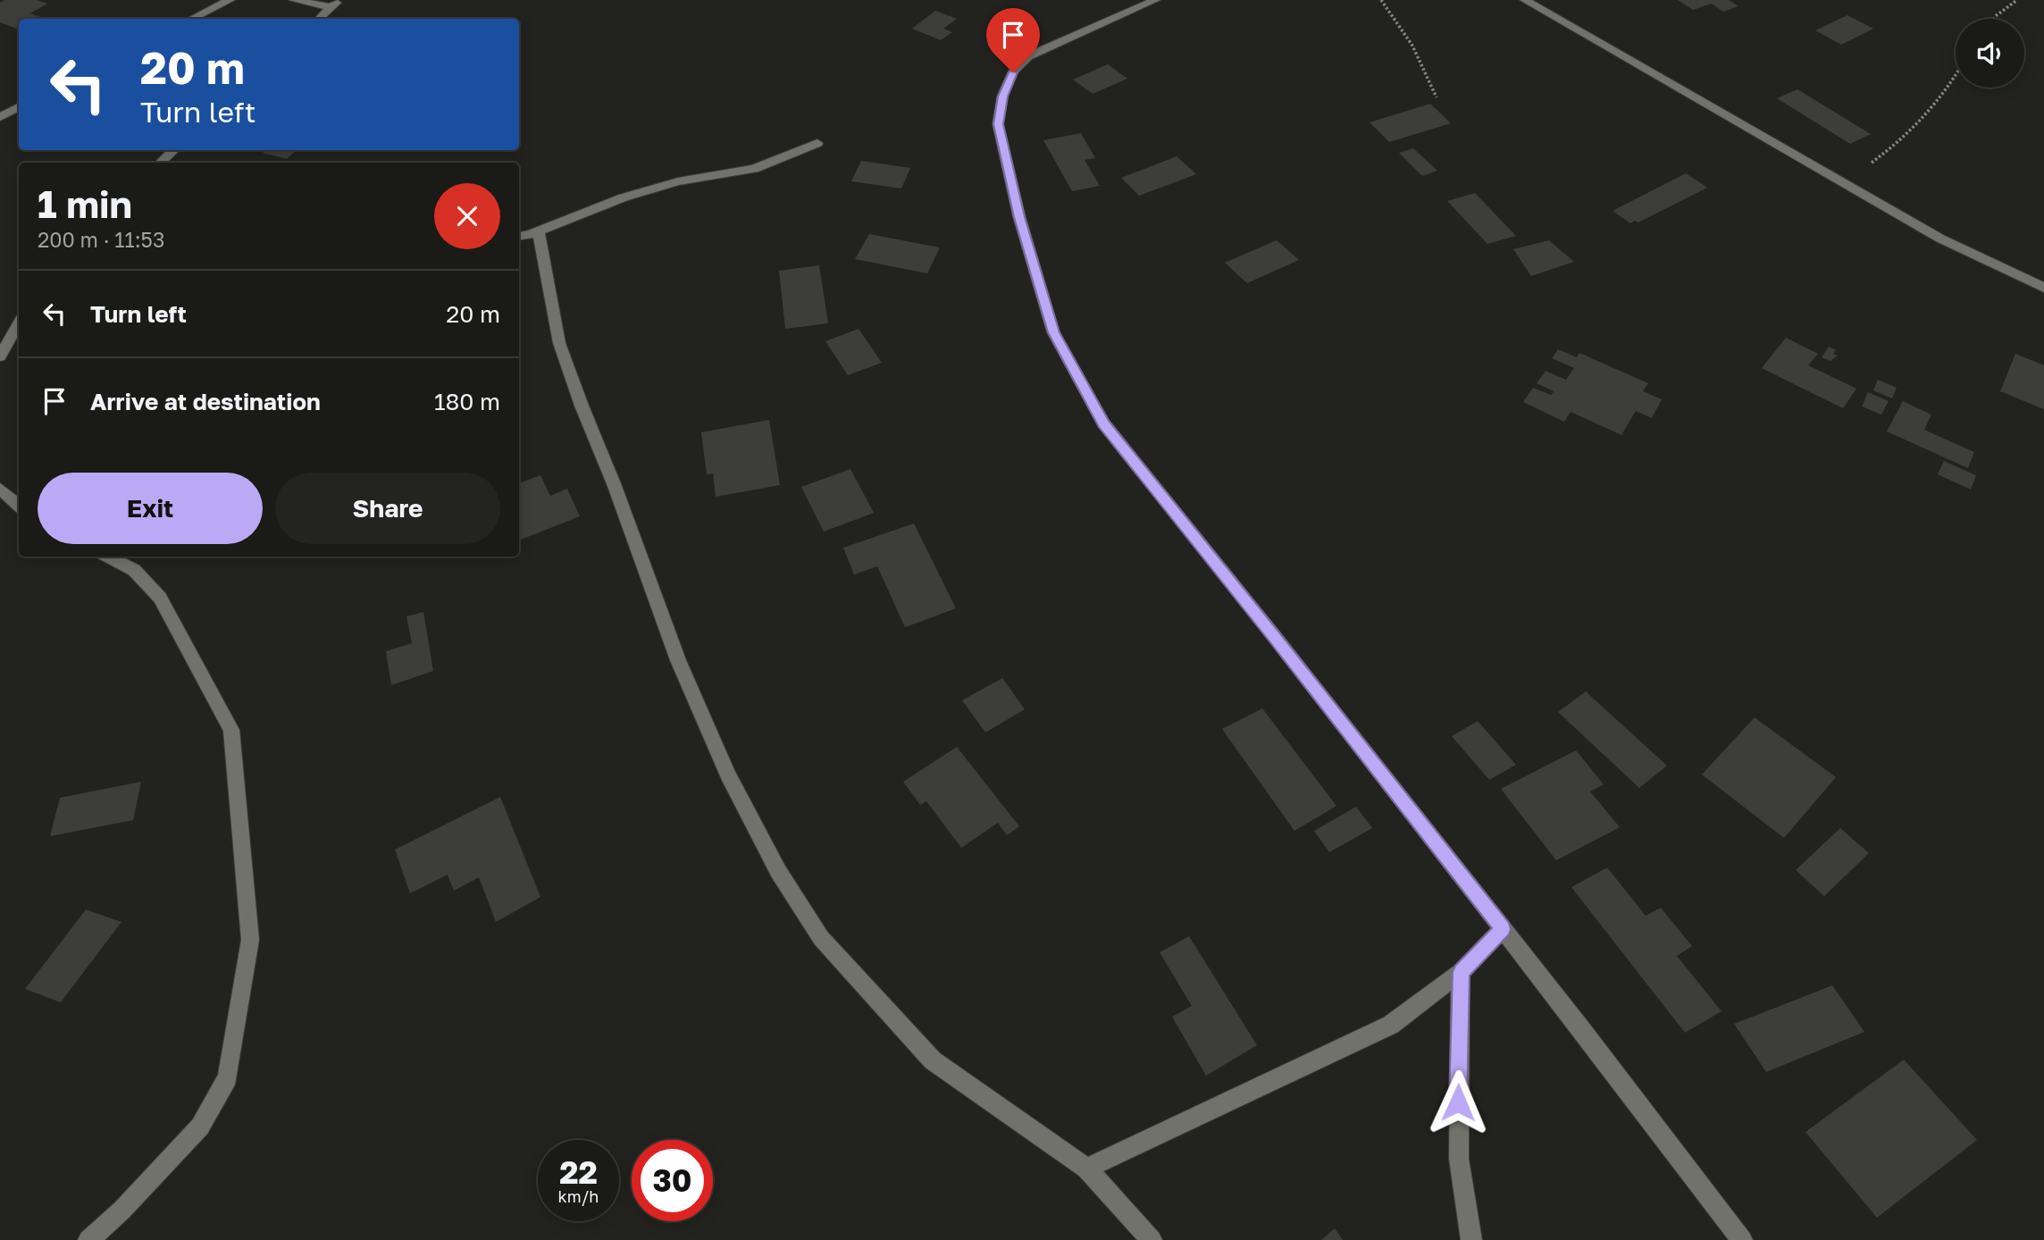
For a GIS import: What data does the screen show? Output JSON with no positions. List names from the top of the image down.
{
  "page": {
    "turn": ["20 m", "Turn left"],
    "heading": ["1 min", "200 m · 11:53"],
    "list": [
      {
        "name": "Turn left",
        "value": "20 m"
      },
      {
        "name": "Arrive at destination",
        "value": "180 m"
      }
    ],
    "buttons": ["Exit", "Share"],
    "speed": "22 km/h",
    "limit": "30"
  }
}
